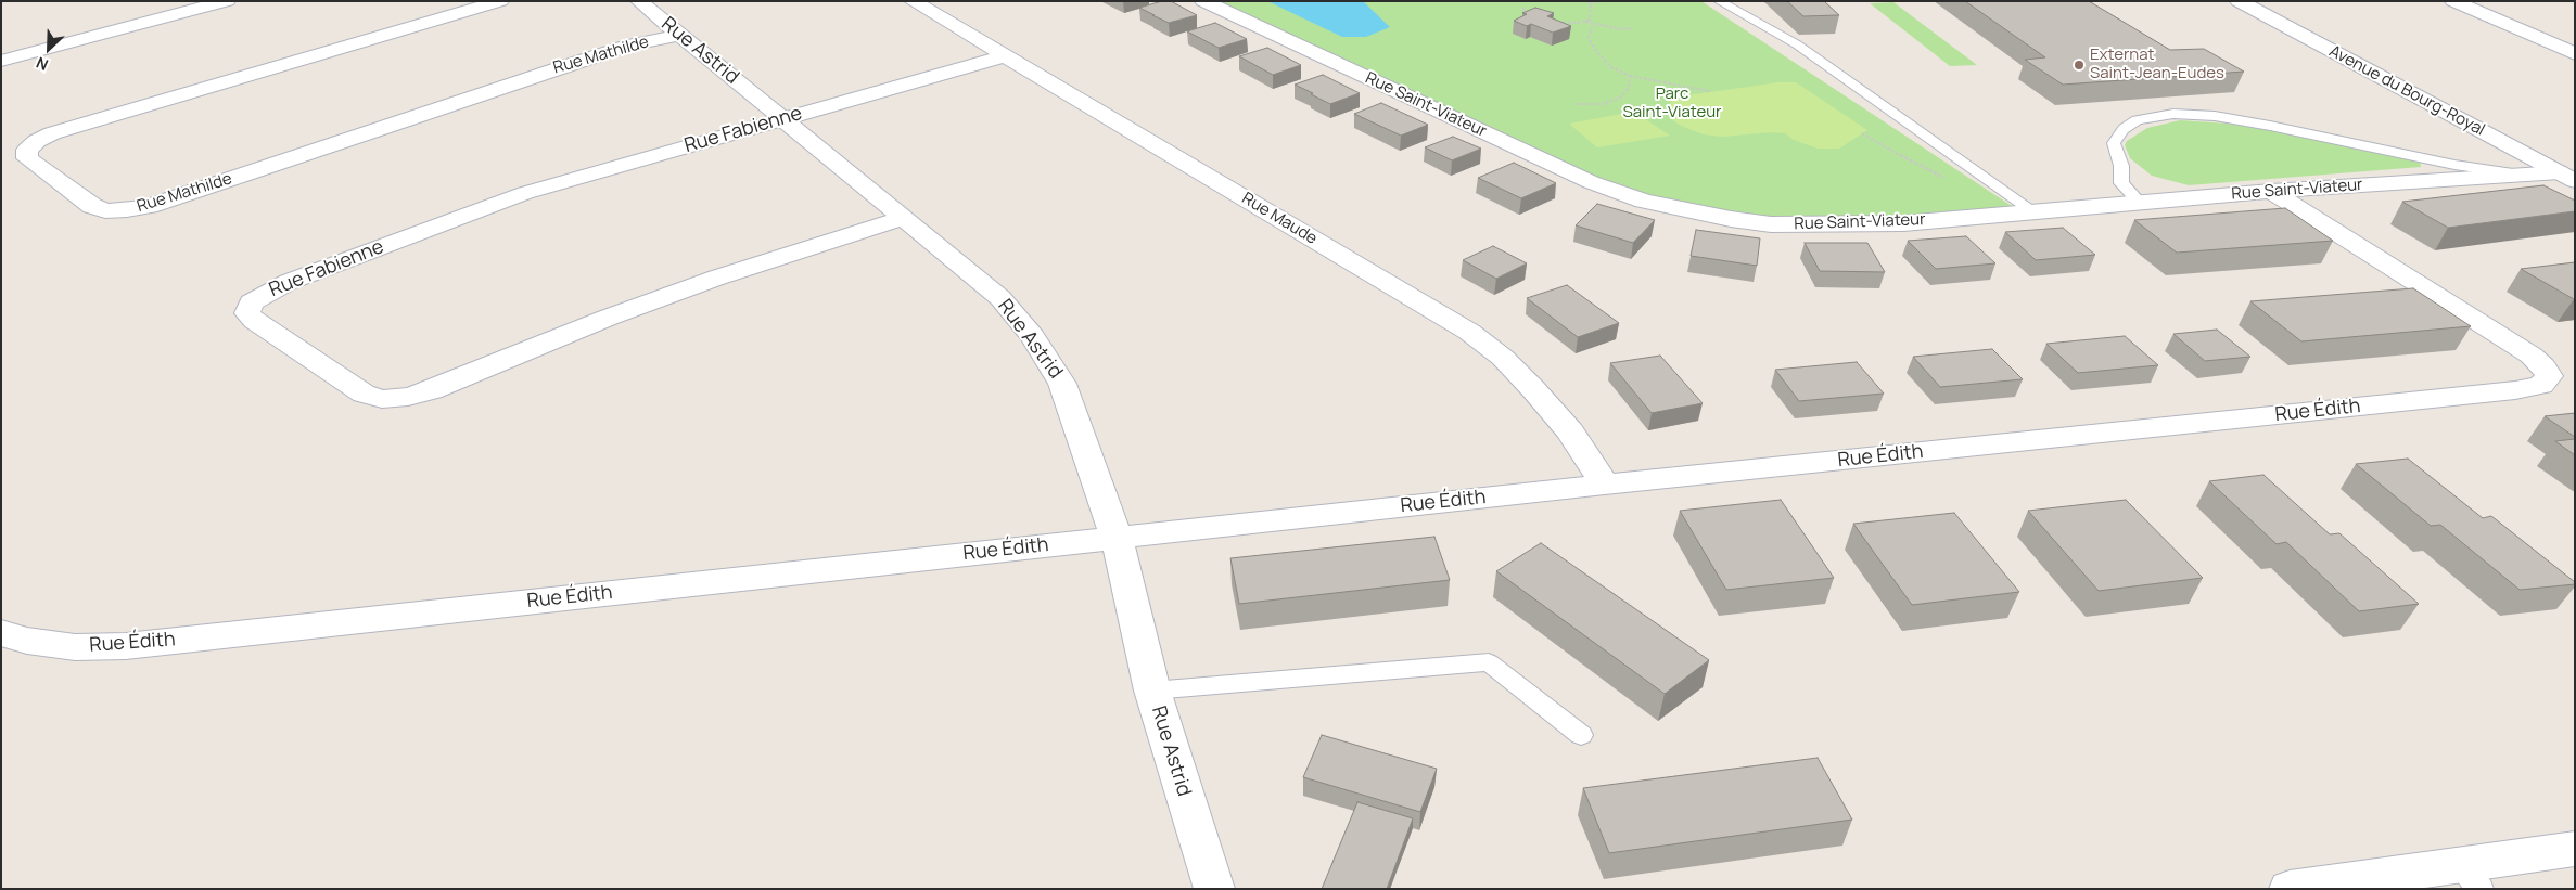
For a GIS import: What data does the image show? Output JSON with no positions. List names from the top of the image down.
{
  "streets": {
    "street": [
      "Rue Astrid",
      "Rue Mathilde",
      "Avenue du Bourg-Royal",
      "Rue Saint-Viateur",
      "Rue Fabienne",
      "Rue Maude",
      "Rue Édith"
    ]
  },
  "crossings": [
    ["Rue Astrid", "Rue Mathilde"],
    ["Rue Astrid", "Rue Fabienne"],
    ["Rue Astrid", "Rue Édith"],
    ["Avenue du Bourg-Royal", "Rue Saint-Viateur"],
    ["Rue Saint-Viateur", "Rue Édith"],
    ["Rue Fabienne", "Rue Maude"],
    ["Rue Maude", "Rue Édith"]
  ],
  "parks": ["Parc Saint-Viateur"],
  "places": ["Externat Saint-Jean-Eudes"],
  "north": "bottom left"
}
